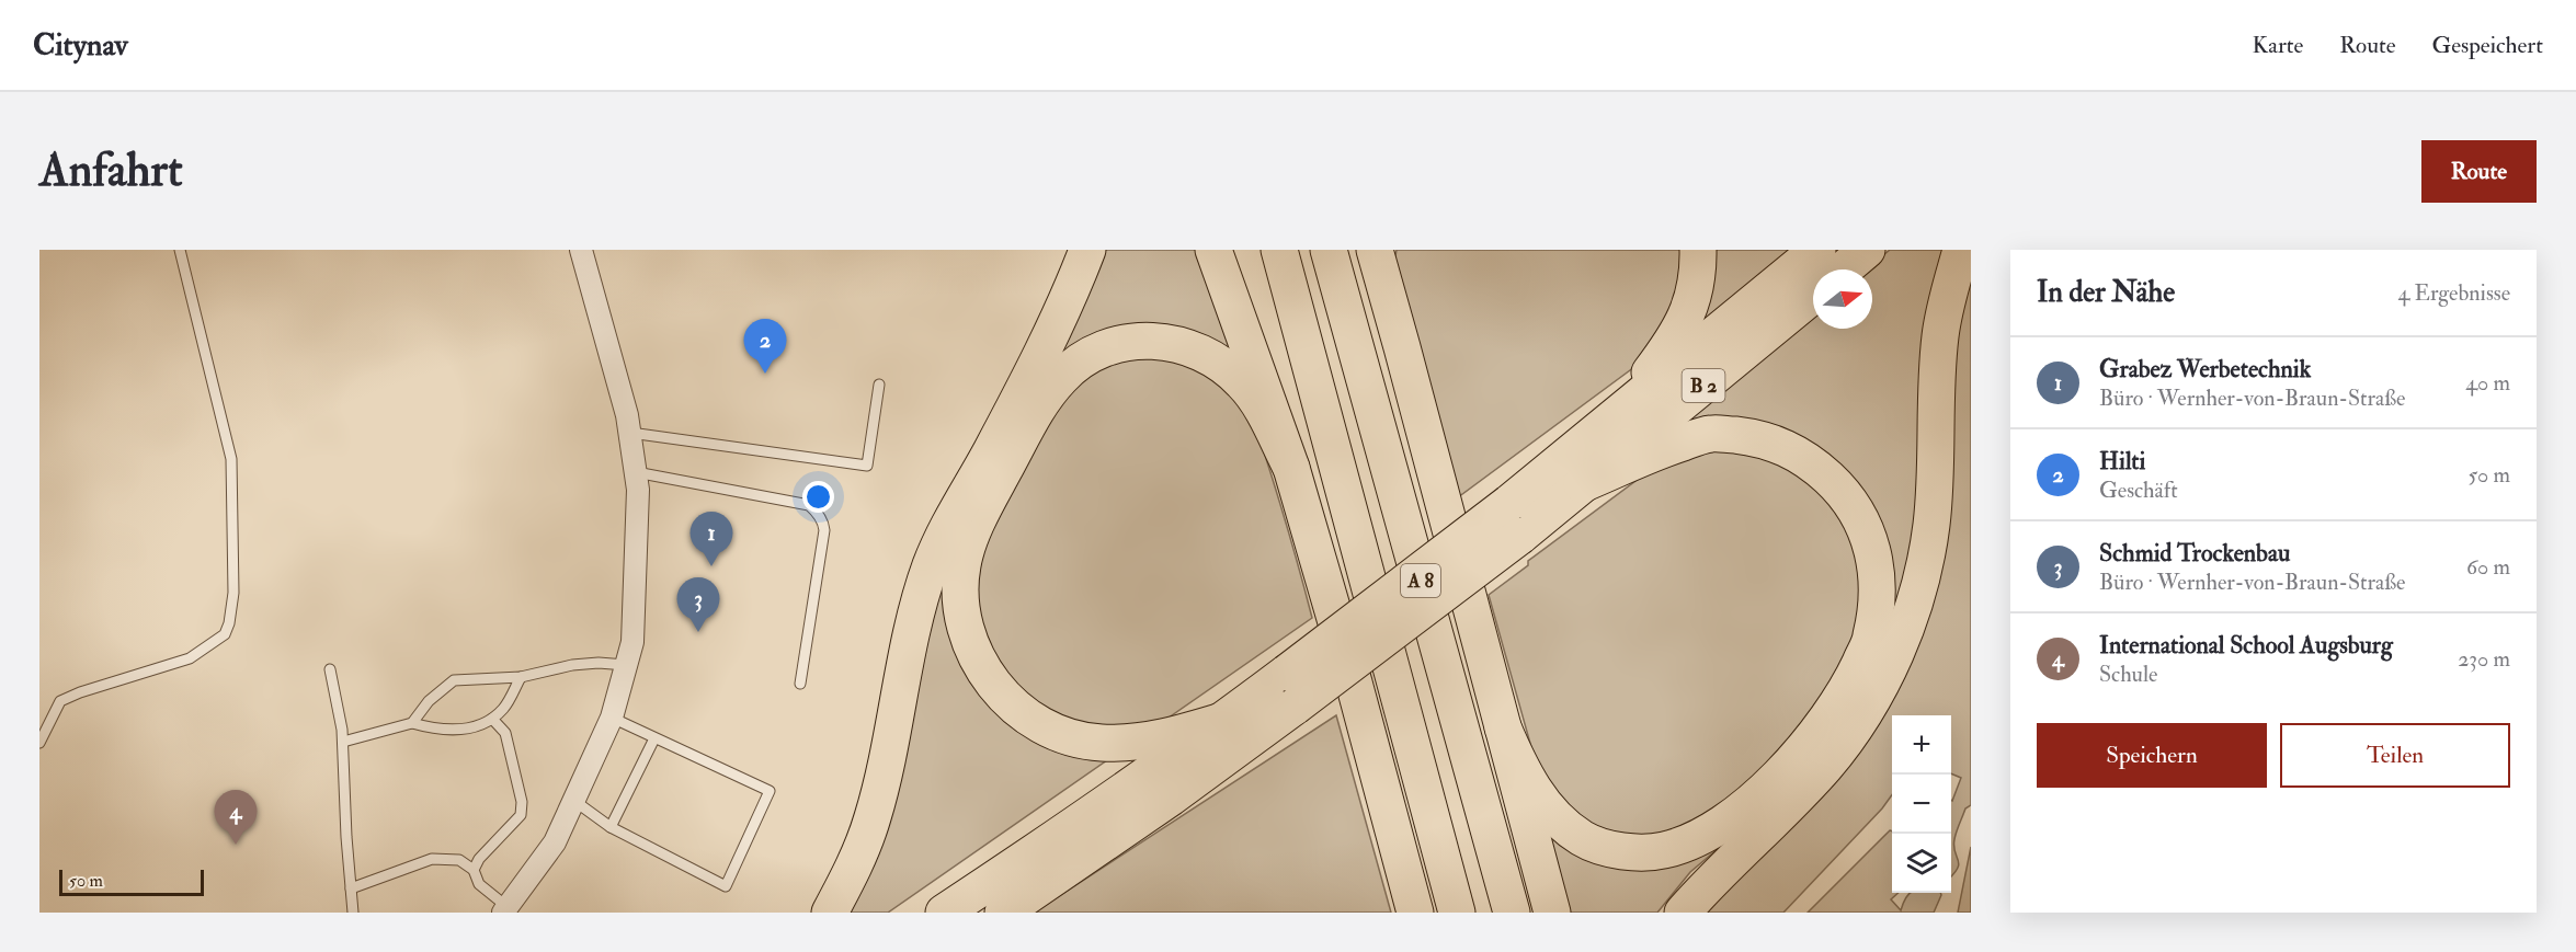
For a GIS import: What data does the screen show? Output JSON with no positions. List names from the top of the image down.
{
  "streets": {
    "highway": ["B 2", "A 8"]
  },
  "scale_bar": "50 m",
  "north": "right",
  "page": {
    "header": "Citynav",
    "nav": ["Karte", "Route", "Gespeichert"],
    "buttons": [
      "Route",
      ["Speichern", "Teilen"]
    ],
    "title": "Anfahrt",
    "heading": ["In der Nähe", "4 Ergebnisse"],
    "pins": [
      "2",
      "1",
      "3",
      "4"
    ],
    "list": [
      {
        "mark": "1",
        "name": "Grabez Werbetechnik",
        "note": "Büro · Wernher-von-Braun-Straße",
        "value": "40 m"
      },
      {
        "mark": "2",
        "name": "Hilti",
        "note": "Geschäft",
        "value": "50 m"
      },
      {
        "mark": "3",
        "name": "Schmid Trockenbau",
        "note": "Büro · Wernher-von-Braun-Straße",
        "value": "60 m"
      },
      {
        "mark": "4",
        "name": "International School Augsburg",
        "note": "Schule",
        "value": "230 m"
      }
    ],
    "map_buttons": ["+", "−"],
    "scale": "50 m"
  }
}
